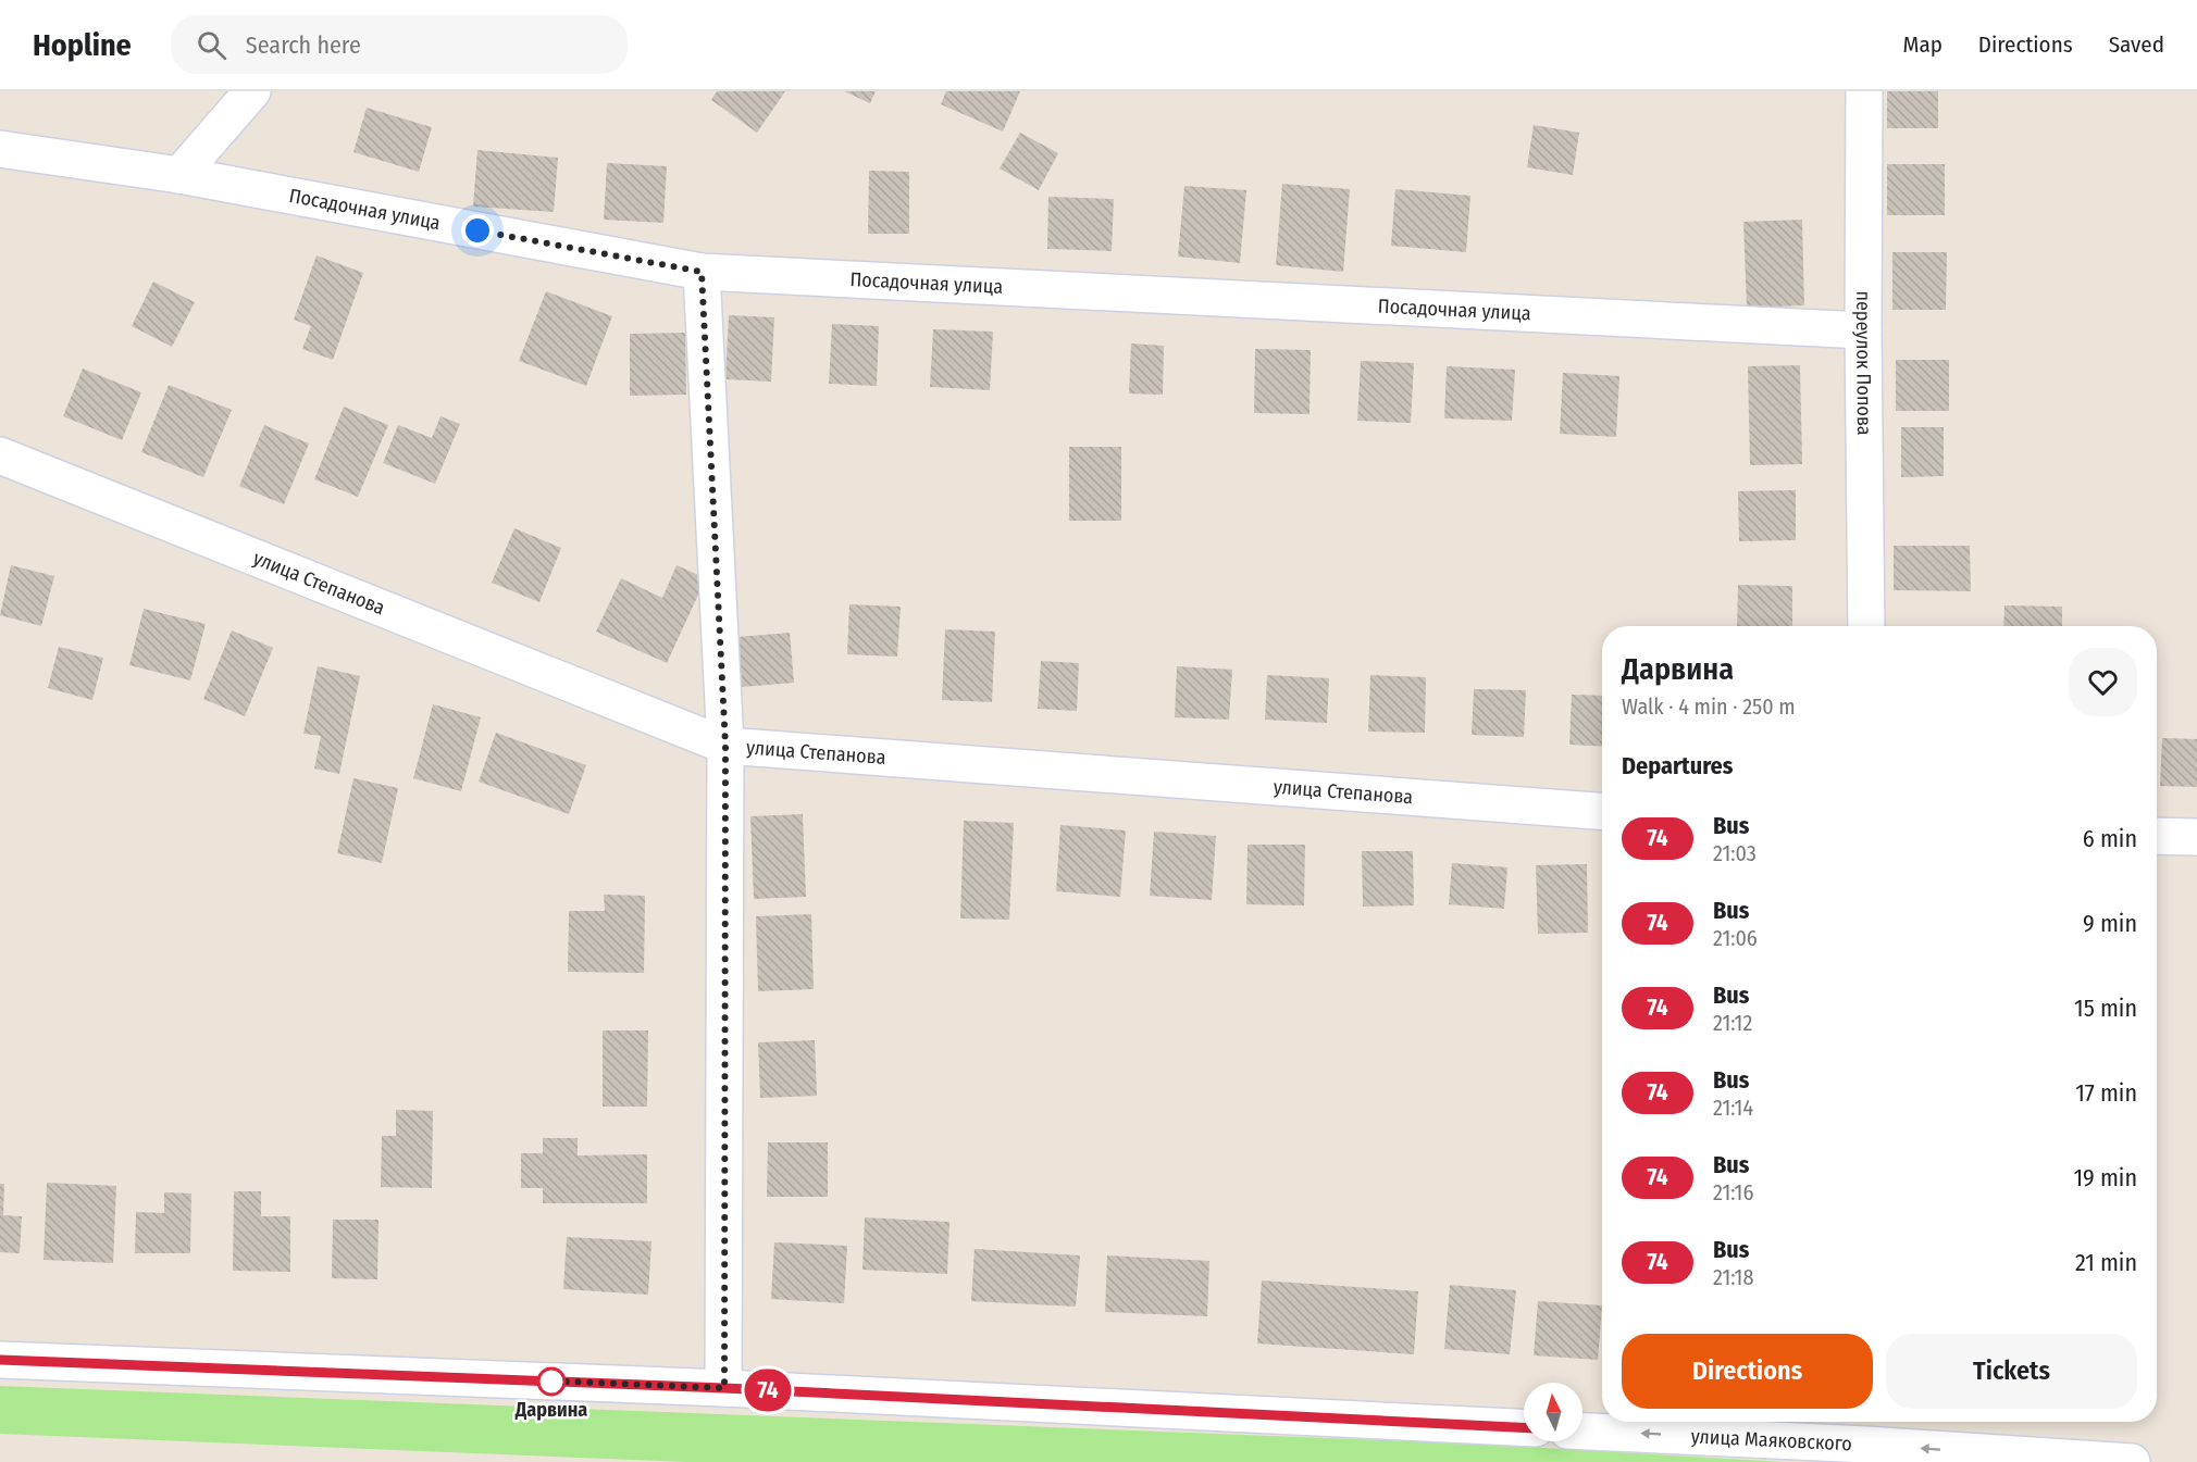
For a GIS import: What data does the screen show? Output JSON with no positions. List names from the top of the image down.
{
  "streets": {
    "street": [
      "Посадочная улица",
      "переулок Попова",
      "улица Степанова",
      "улица Маяковского"
    ]
  },
  "crossings": [
    ["Посадочная улица", "переулок Попова"]
  ],
  "one_way": ["улица Маяковского"],
  "places": ["Дарвина"],
  "lines": ["bus line 74"],
  "north": "top",
  "page": {
    "header": "Hopline",
    "search": "Search here",
    "nav": ["Map", "Directions", "Saved"],
    "on_map": "74",
    "heading": [
      ["Дарвина", "Walk · 4 min · 250 m"],
      "Departures"
    ],
    "list": [
      {
        "mark": "74",
        "name": "Bus",
        "note": "21:03",
        "value": "6 min"
      },
      {
        "mark": "74",
        "name": "Bus",
        "note": "21:06",
        "value": "9 min"
      },
      {
        "mark": "74",
        "name": "Bus",
        "note": "21:12",
        "value": "15 min"
      },
      {
        "mark": "74",
        "name": "Bus",
        "note": "21:14",
        "value": "17 min"
      },
      {
        "mark": "74",
        "name": "Bus",
        "note": "21:16",
        "value": "19 min"
      },
      {
        "mark": "74",
        "name": "Bus",
        "note": "21:18",
        "value": "21 min"
      }
    ],
    "buttons": ["Directions", "Tickets"]
  }
}
